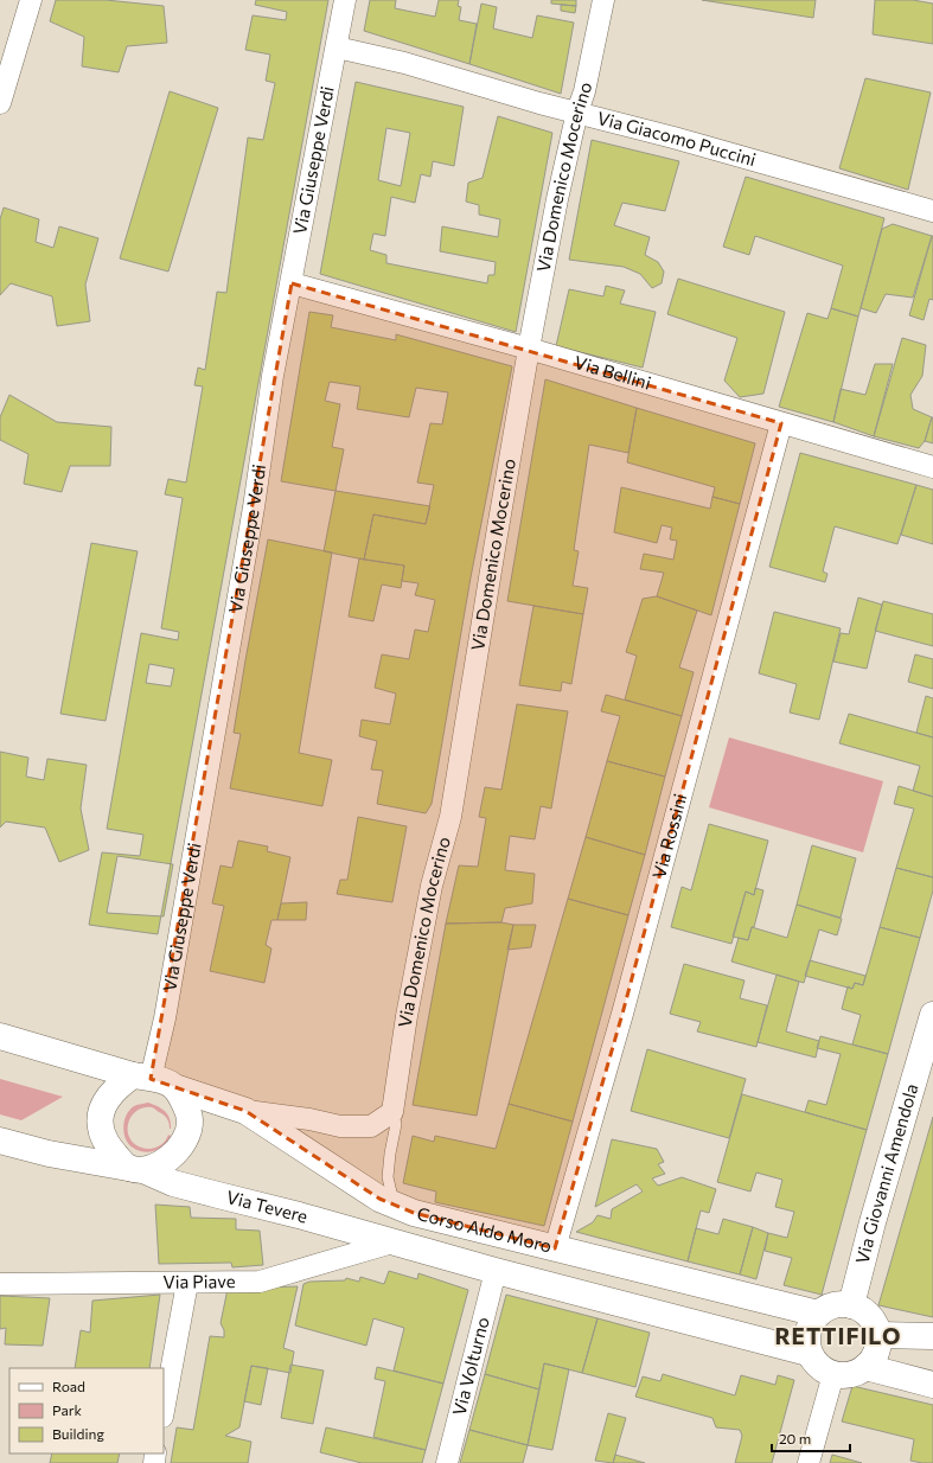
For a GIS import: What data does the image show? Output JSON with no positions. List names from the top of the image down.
{
  "streets": {
    "street": [
      "Via Giacomo Puccini",
      "Via Giuseppe Verdi",
      "Via Domenico Mocerino",
      "Via Bellini",
      "Via Rossini",
      "Via Giovanni Amendola",
      "Via Tevere",
      "Corso Aldo Moro",
      "Via Piave",
      "Via Volturno"
    ]
  },
  "crossings": [
    ["Via Giacomo Puccini", "Via Giuseppe Verdi"],
    ["Via Giacomo Puccini", "Via Domenico Mocerino"],
    ["Via Giuseppe Verdi", "Via Bellini"],
    ["Via Giuseppe Verdi", "Via Tevere"],
    ["Via Giuseppe Verdi", "Corso Aldo Moro"],
    ["Via Domenico Mocerino", "Via Bellini"],
    ["Via Domenico Mocerino", "Corso Aldo Moro"],
    ["Via Bellini", "Via Rossini"],
    ["Via Rossini", "Corso Aldo Moro"],
    ["Via Giovanni Amendola", "Corso Aldo Moro"],
    ["Via Tevere", "Corso Aldo Moro"],
    ["Via Tevere", "Via Piave"],
    ["Corso Aldo Moro", "Via Piave"],
    ["Corso Aldo Moro", "Via Volturno"]
  ],
  "districts": ["RETTIFILO"],
  "legend": ["Road", "Park", "Building"],
  "scale_bar": "20 m"
}
